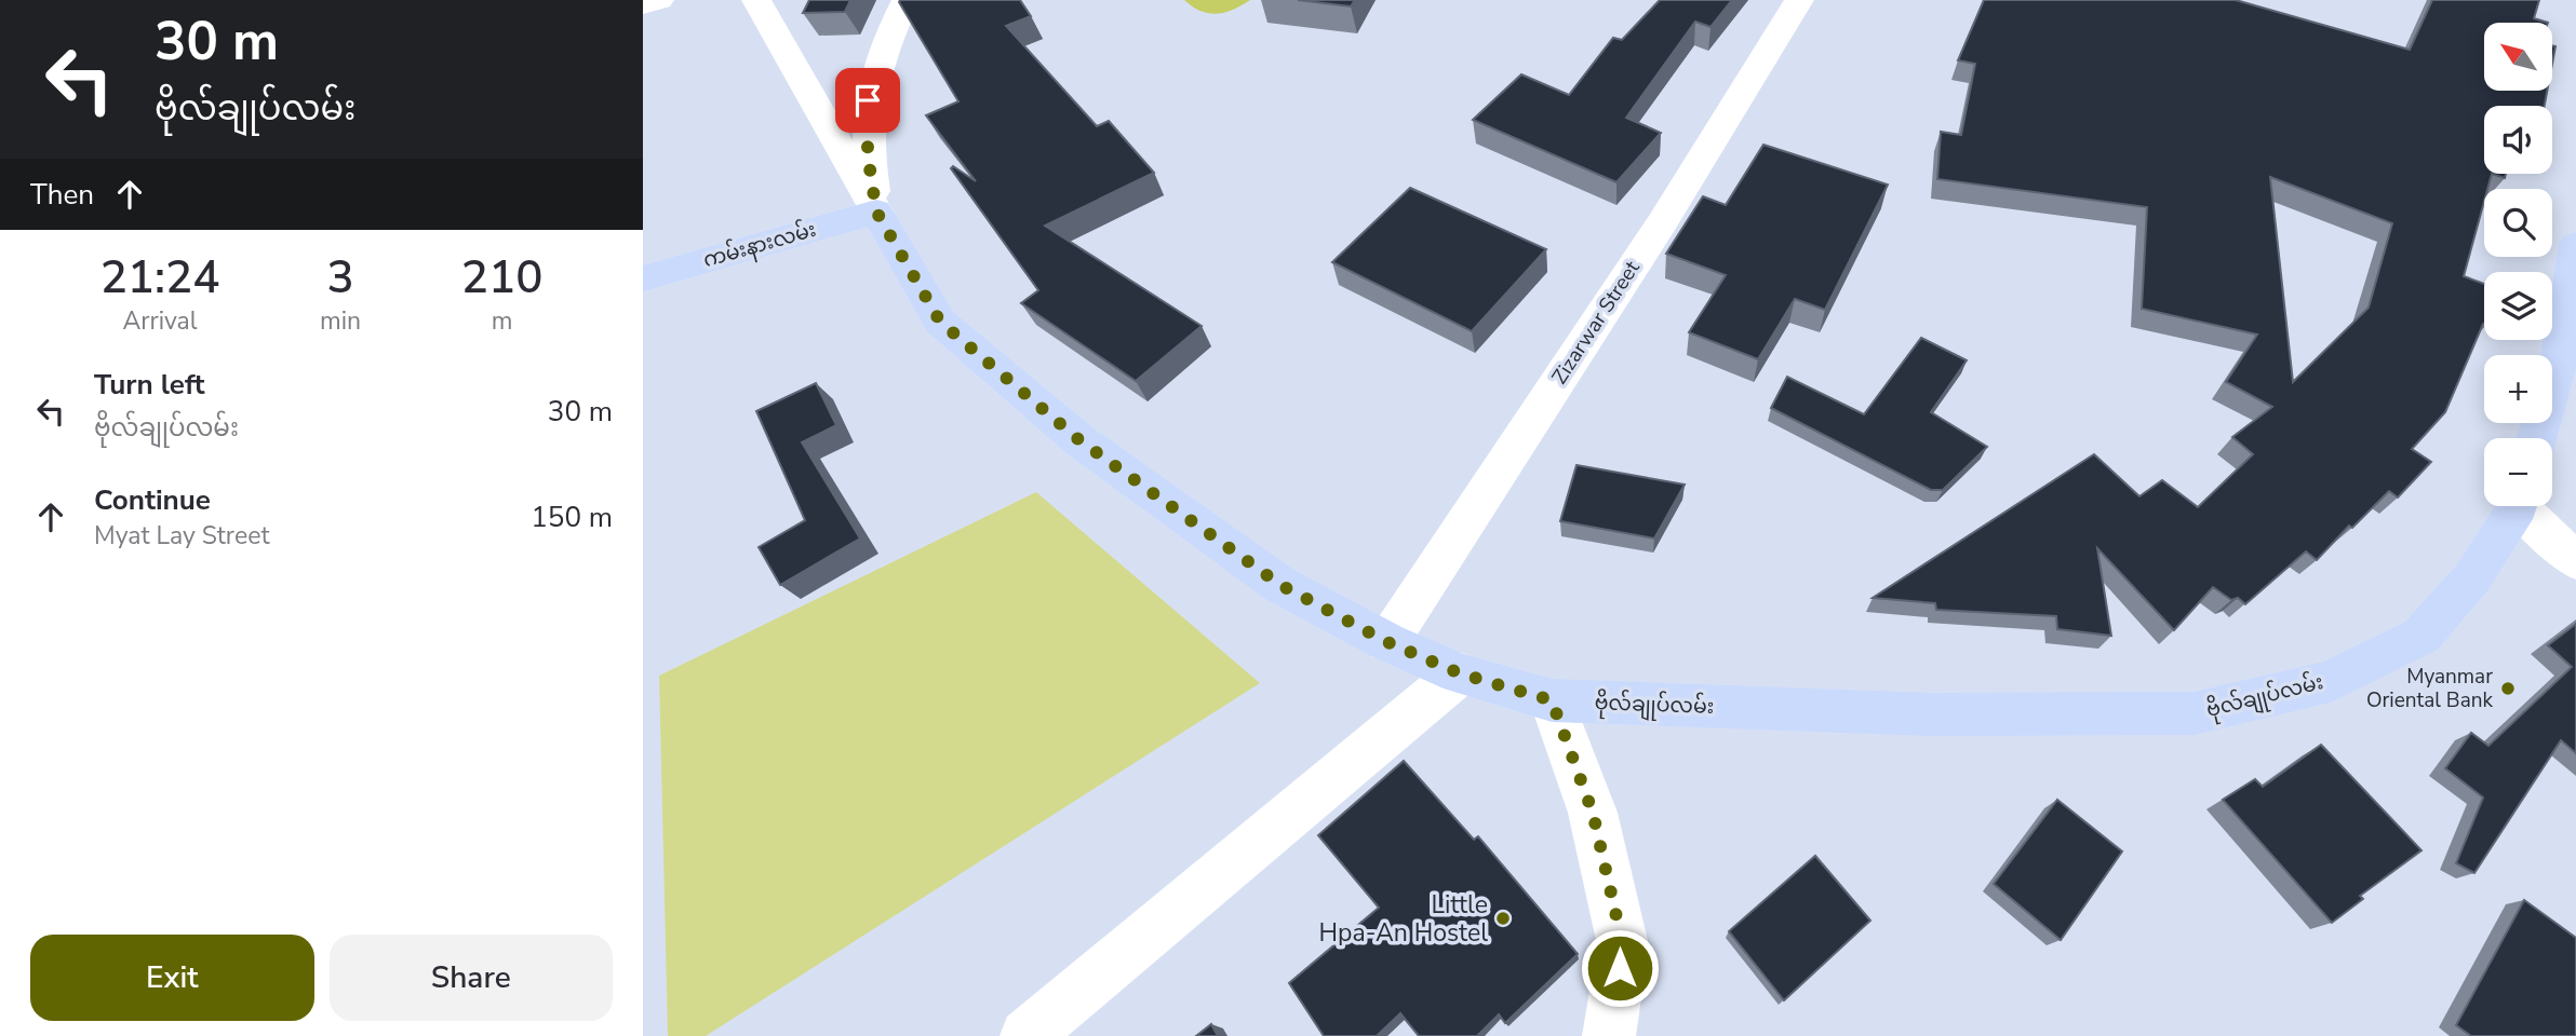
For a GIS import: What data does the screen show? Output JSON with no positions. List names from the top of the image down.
{
  "streets": {
    "main road": ["ကမ်းနားလမ်း", "ဗိုလ်ချုပ်လမ်း"],
    "street": ["Zizarwar Street"]
  },
  "crossings": [
    ["ကမ်းနားလမ်း", "ဗိုလ်ချုပ်လမ်း"],
    ["Zizarwar Street", "ဗိုလ်ချုပ်လမ်း"]
  ],
  "places": ["Myanmar Oriental Bank", "Little Hpa-An Hostel"],
  "north": "top left",
  "page": {
    "turn": ["30 m", "ဗိုလ်ချုပ်လမ်း"],
    "map_buttons": ["+", "−"],
    "then": "Then",
    "eta": [
      "21:24",
      "Arrival",
      "3",
      "min",
      "210",
      "m"
    ],
    "list": [
      {
        "name": "Turn left",
        "note": "ဗိုလ်ချုပ်လမ်း",
        "value": "30 m"
      },
      {
        "name": "Continue",
        "note": "Myat Lay Street",
        "value": "150 m"
      }
    ],
    "buttons": ["Exit", "Share"]
  }
}
